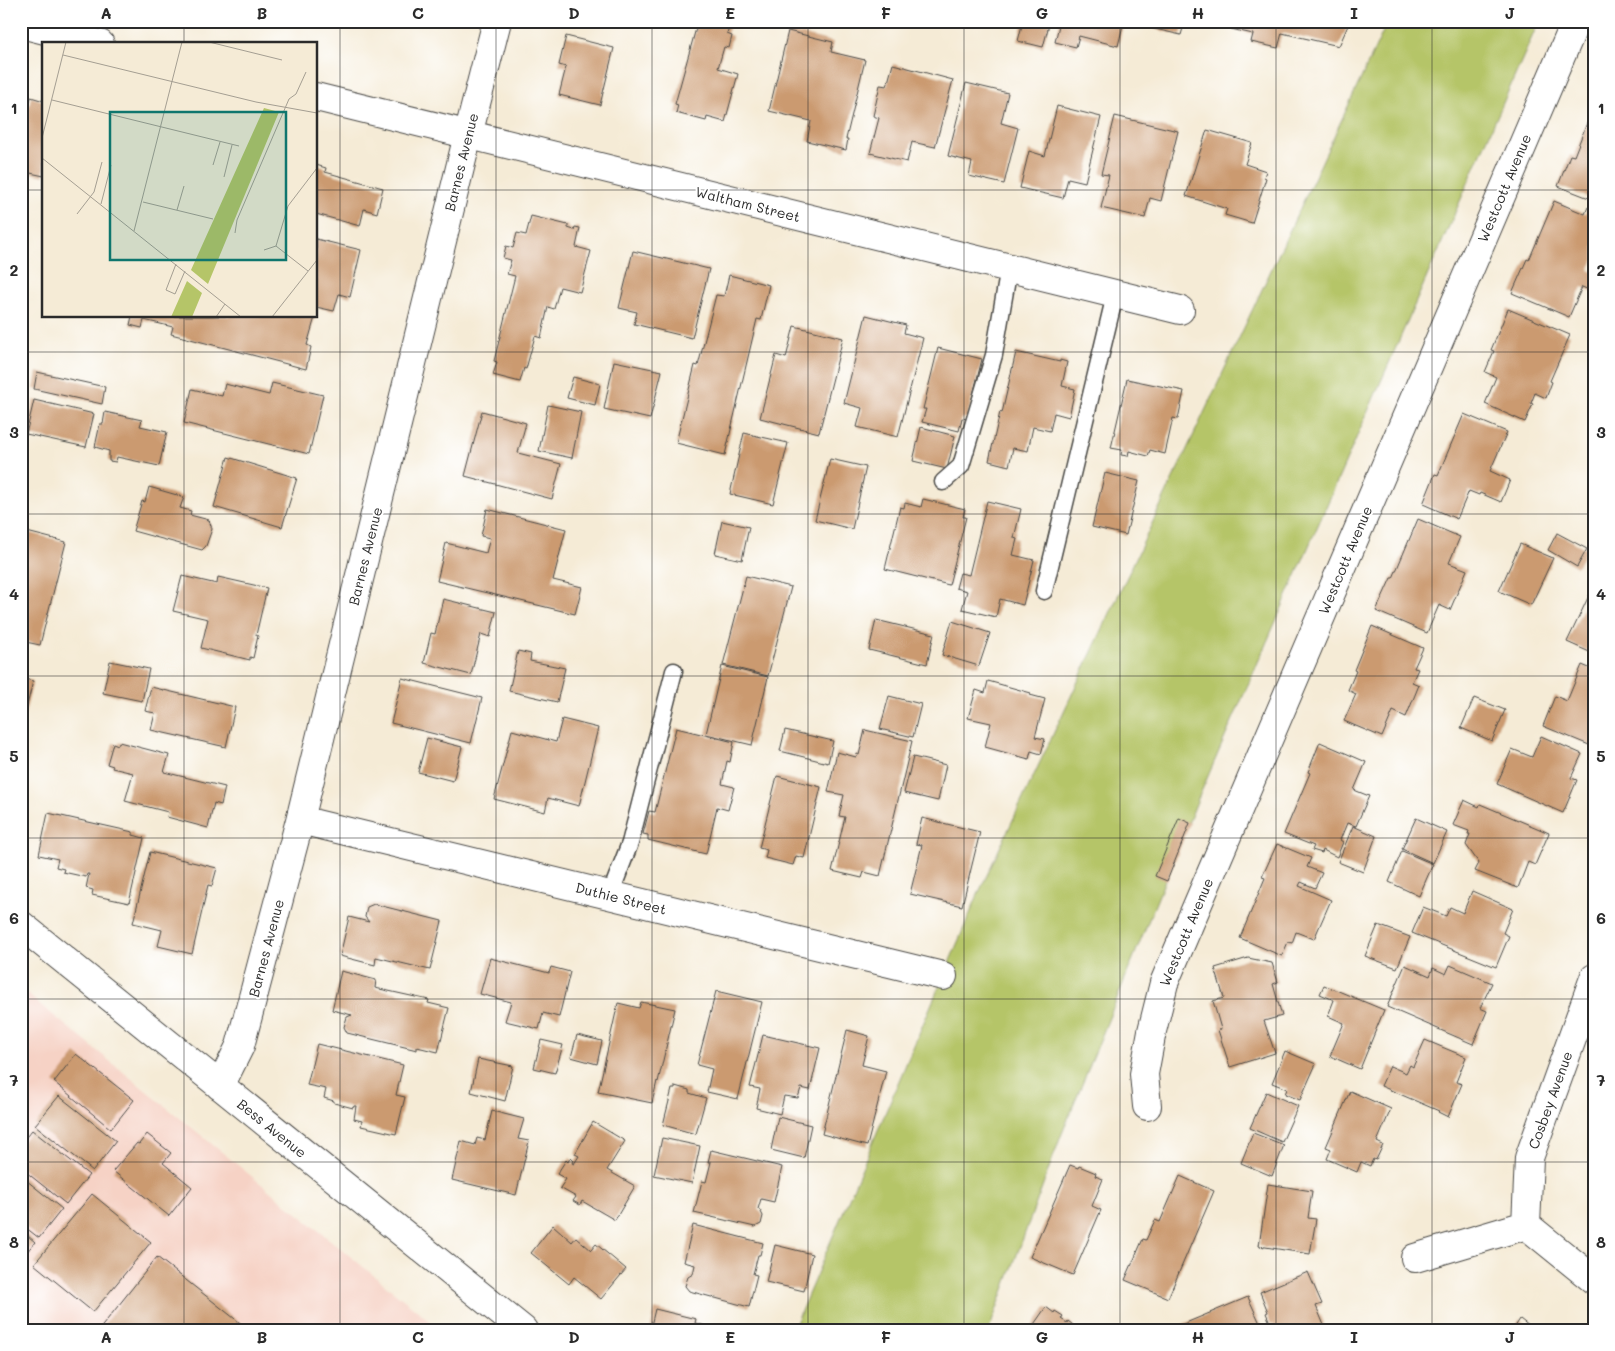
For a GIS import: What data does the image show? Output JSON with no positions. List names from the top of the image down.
{
  "streets": {
    "street": [
      "Barnes Avenue",
      "Westcott Avenue",
      "Waltham Street",
      "Duthie Street",
      "Cosbey Avenue",
      "Bess Avenue"
    ]
  },
  "crossings": [
    ["Barnes Avenue", "Waltham Street"],
    ["Barnes Avenue", "Duthie Street"],
    ["Barnes Avenue", "Bess Avenue"]
  ],
  "grid": {
    "columns": [
      "A",
      "B",
      "C",
      "D",
      "E",
      "F",
      "G",
      "H",
      "I",
      "J"
    ],
    "rows": [
      "1",
      "2",
      "3",
      "4",
      "5",
      "6",
      "7",
      "8"
    ]
  }
}
